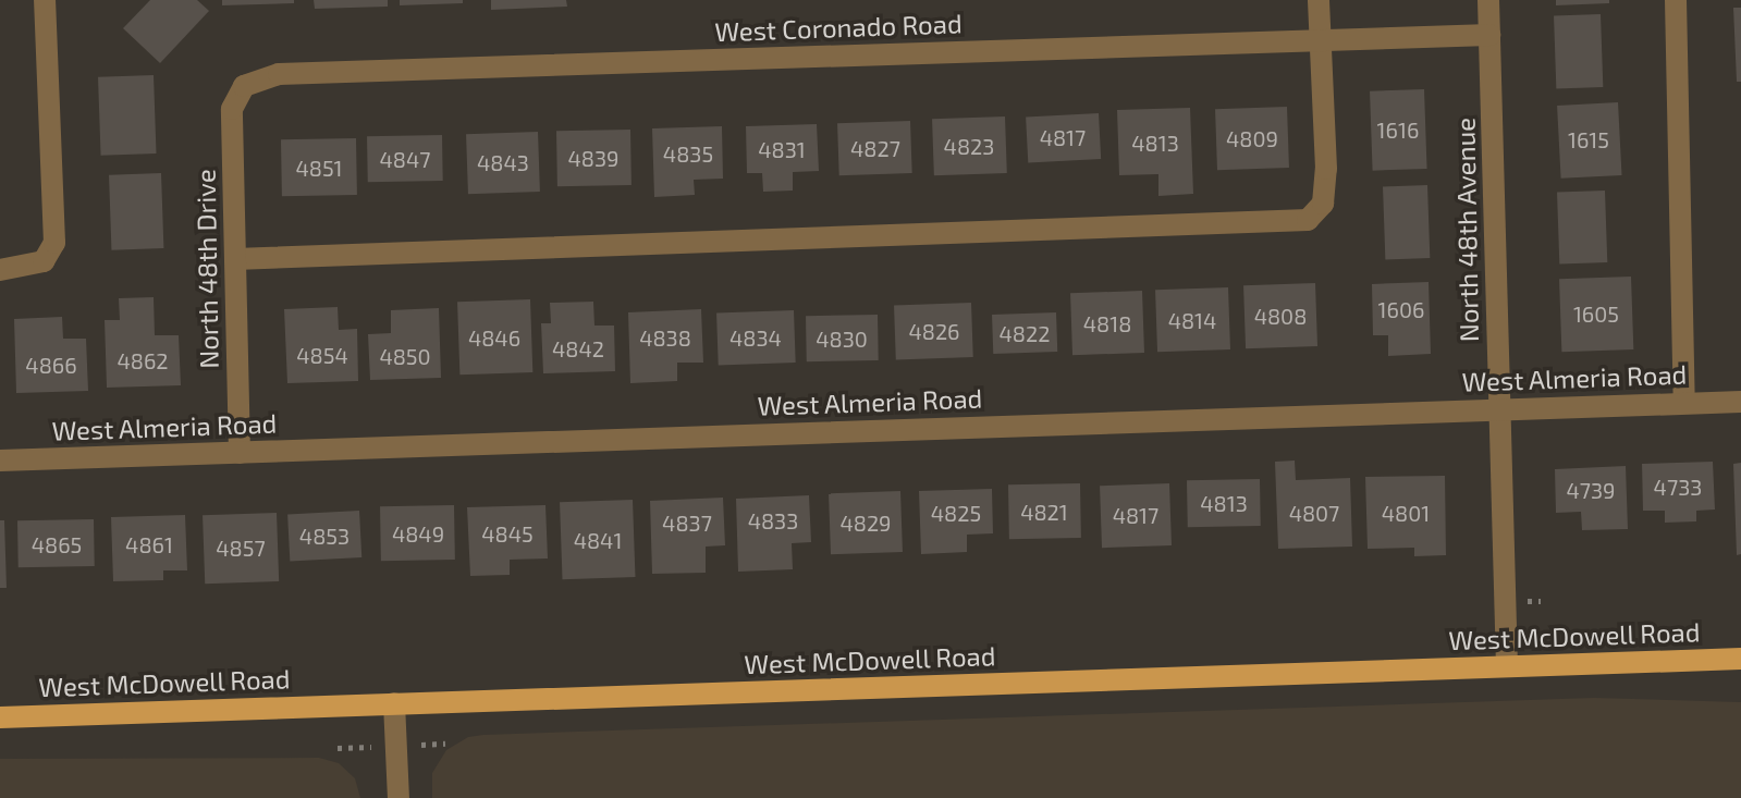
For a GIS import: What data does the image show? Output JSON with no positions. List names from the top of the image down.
{
  "streets": {
    "main road": ["West McDowell Road"],
    "street": [
      "West Coronado Road",
      "North 48th Avenue",
      "North 48th Drive",
      "West Almeria Road"
    ]
  },
  "crossings": [
    ["West Coronado Road", "North 48th Avenue"],
    ["West Coronado Road", "North 48th Drive"],
    ["North 48th Avenue", "West Almeria Road"],
    ["North 48th Avenue", "West McDowell Road"],
    ["North 48th Drive", "West Almeria Road"]
  ],
  "house_numbers": [
    "1616",
    "4817",
    "4809",
    "1615",
    "4813",
    "4823",
    "4827",
    "4831",
    "4835",
    "4839",
    "4847",
    "4843",
    "4851",
    "1606",
    "1605",
    "4808",
    "4814",
    "4818",
    "4826",
    "4822",
    "4846",
    "4838",
    "4834",
    "4830",
    "4842",
    "4854",
    "4850",
    "4862",
    "4866",
    "4733",
    "4739",
    "4813",
    "4821",
    "4825",
    "4807",
    "4801",
    "4817",
    "4833",
    "4837",
    "4829",
    "4849",
    "4845",
    "4853",
    "4841",
    "4865",
    "4861",
    "4857"
  ]
}
